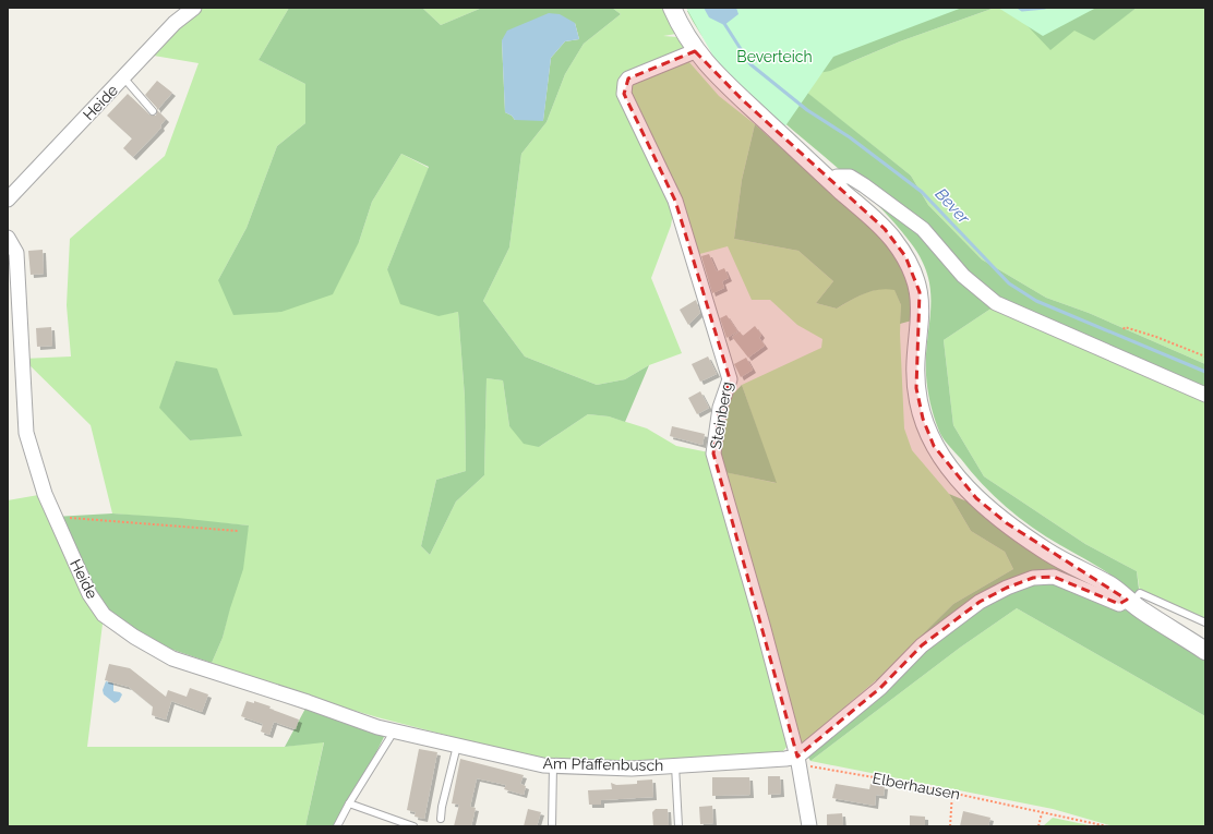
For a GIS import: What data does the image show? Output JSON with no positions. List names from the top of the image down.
{
  "streets": {
    "street": ["Heide", "Steinberg", "Am Pfaffenbusch"],
    "path": ["Elberhausen"]
  },
  "crossings": [
    ["Heide", "Am Pfaffenbusch"],
    ["Steinberg", "Am Pfaffenbusch"],
    ["Steinberg", "Elberhausen"],
    ["Am Pfaffenbusch", "Elberhausen"]
  ],
  "water": ["Bever"],
  "parks": ["Beverteich"]
}
